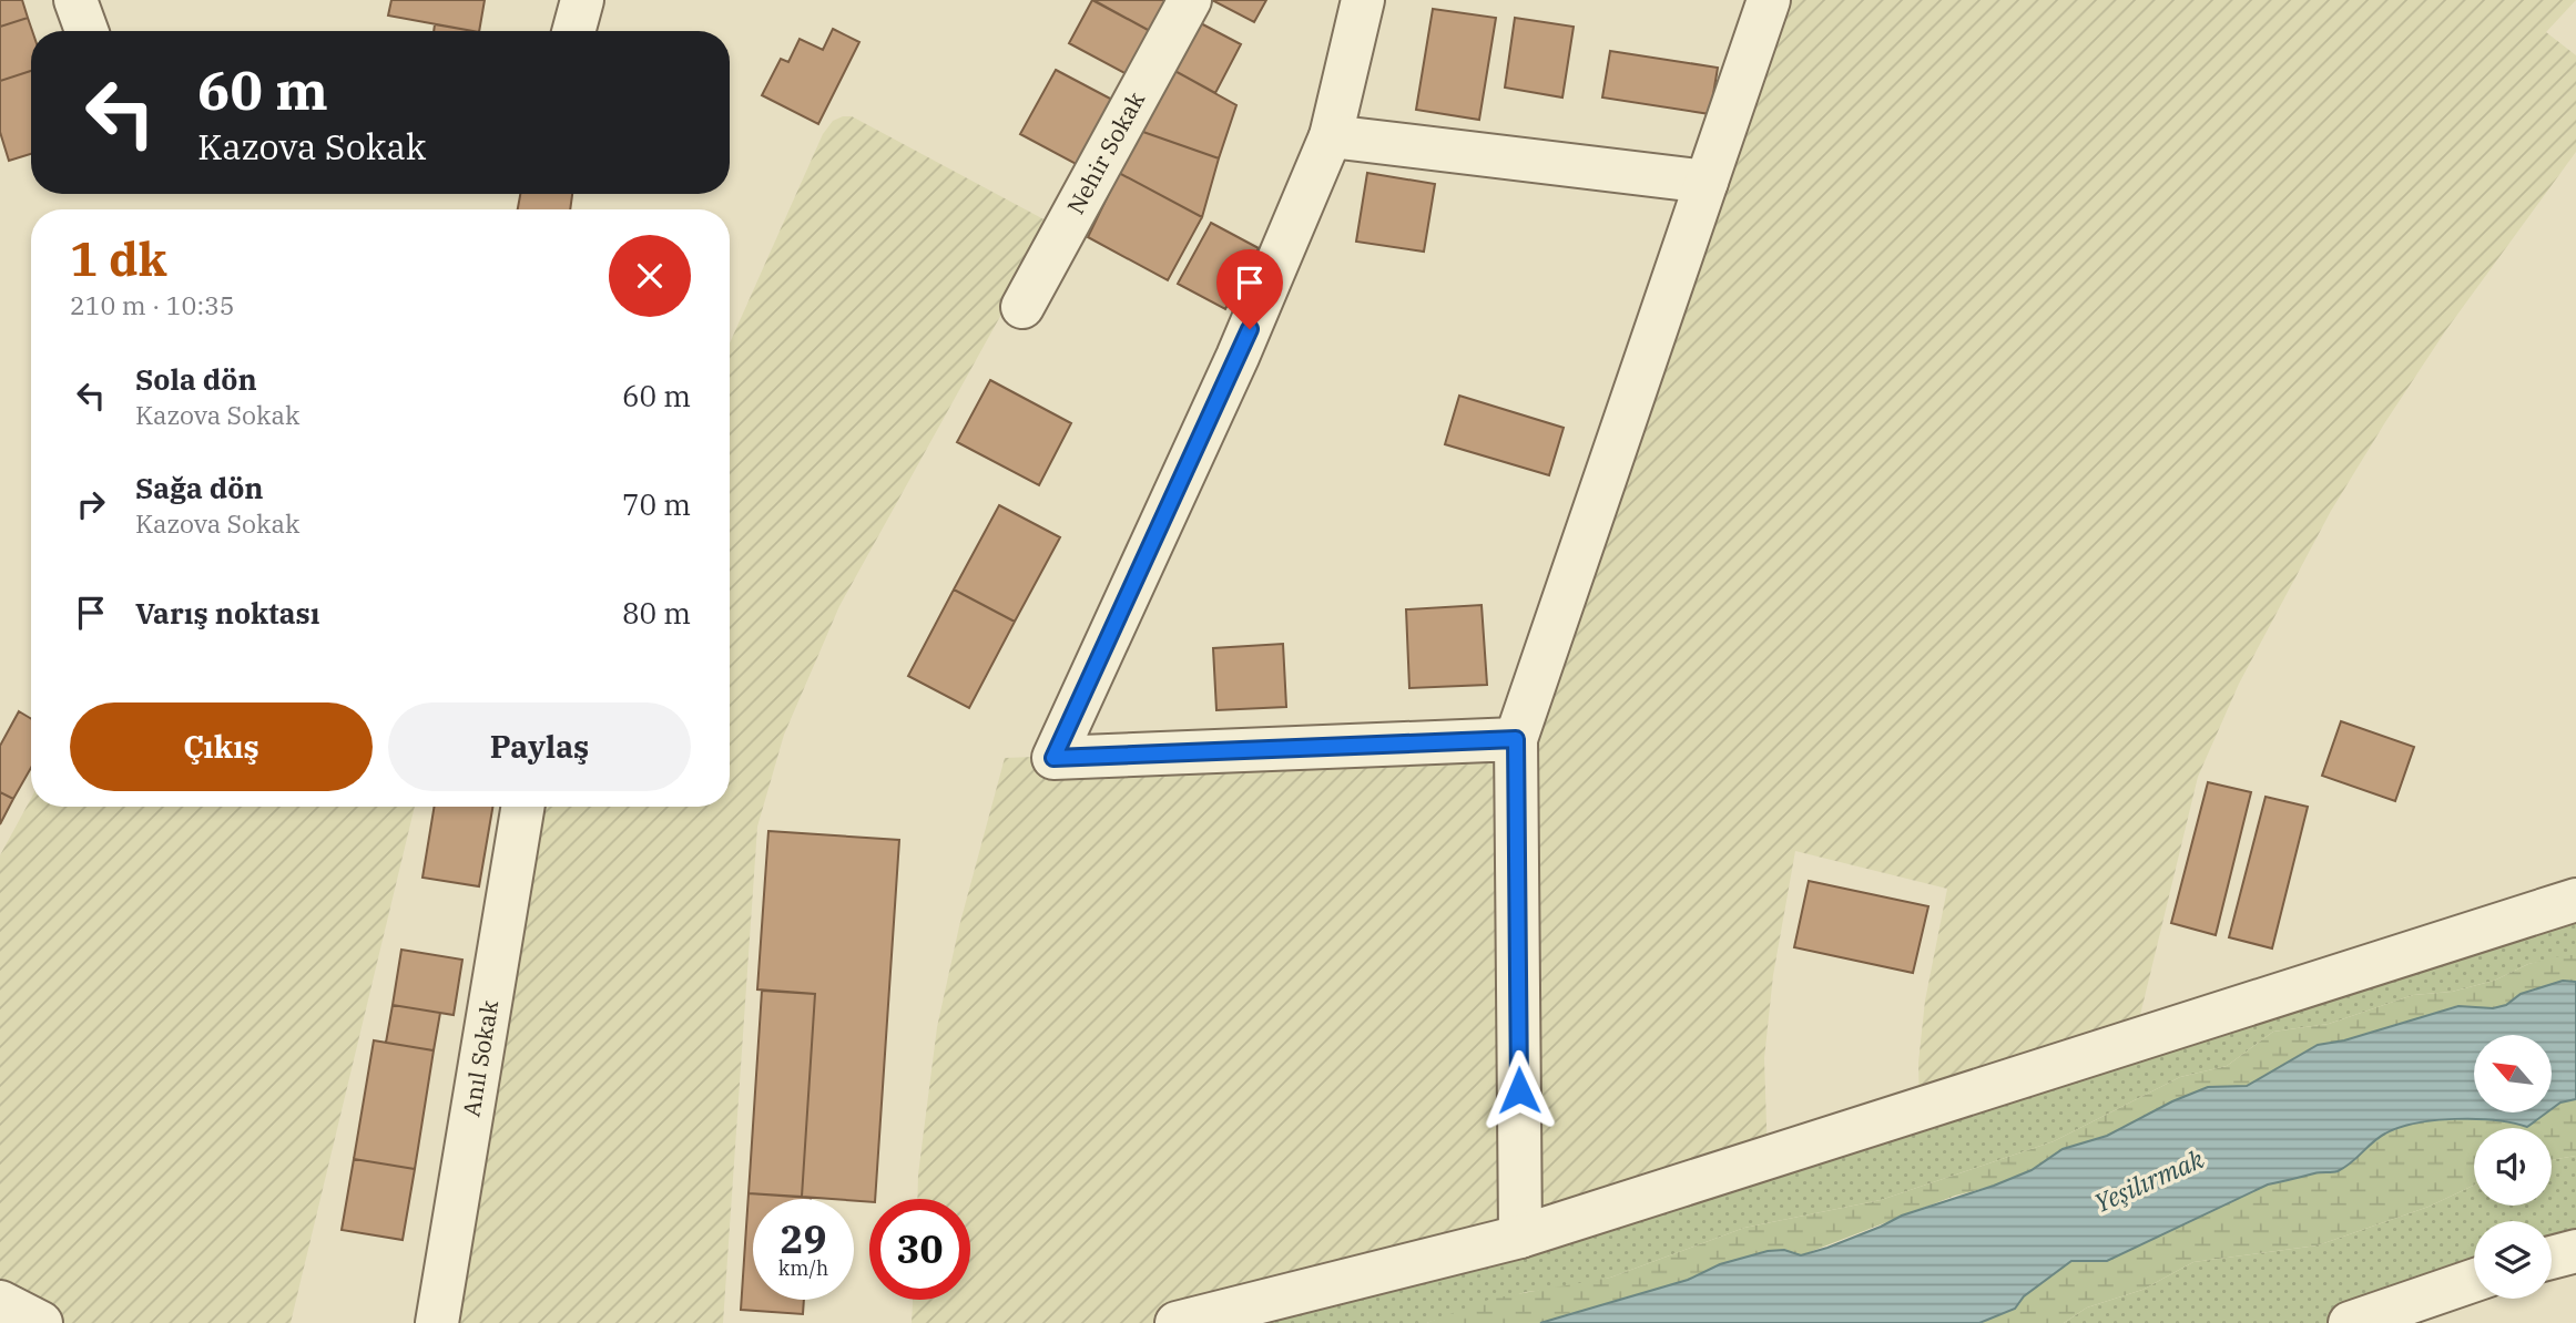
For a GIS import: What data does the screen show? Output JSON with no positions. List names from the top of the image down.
{
  "streets": {
    "street": ["Nehir Sokak", "Anıl Sokak"]
  },
  "water": ["Yeşilırmak"],
  "north": "top left",
  "page": {
    "turn": ["60 m", "Kazova Sokak"],
    "heading": ["1 dk", "210 m · 10:35"],
    "list": [
      {
        "name": "Sola dön",
        "note": "Kazova Sokak",
        "value": "60 m"
      },
      {
        "name": "Sağa dön",
        "note": "Kazova Sokak",
        "value": "70 m"
      },
      {
        "name": "Varış noktası",
        "value": "80 m"
      }
    ],
    "buttons": ["Çıkış", "Paylaş"],
    "speed": "29 km/h",
    "limit": "30"
  }
}
